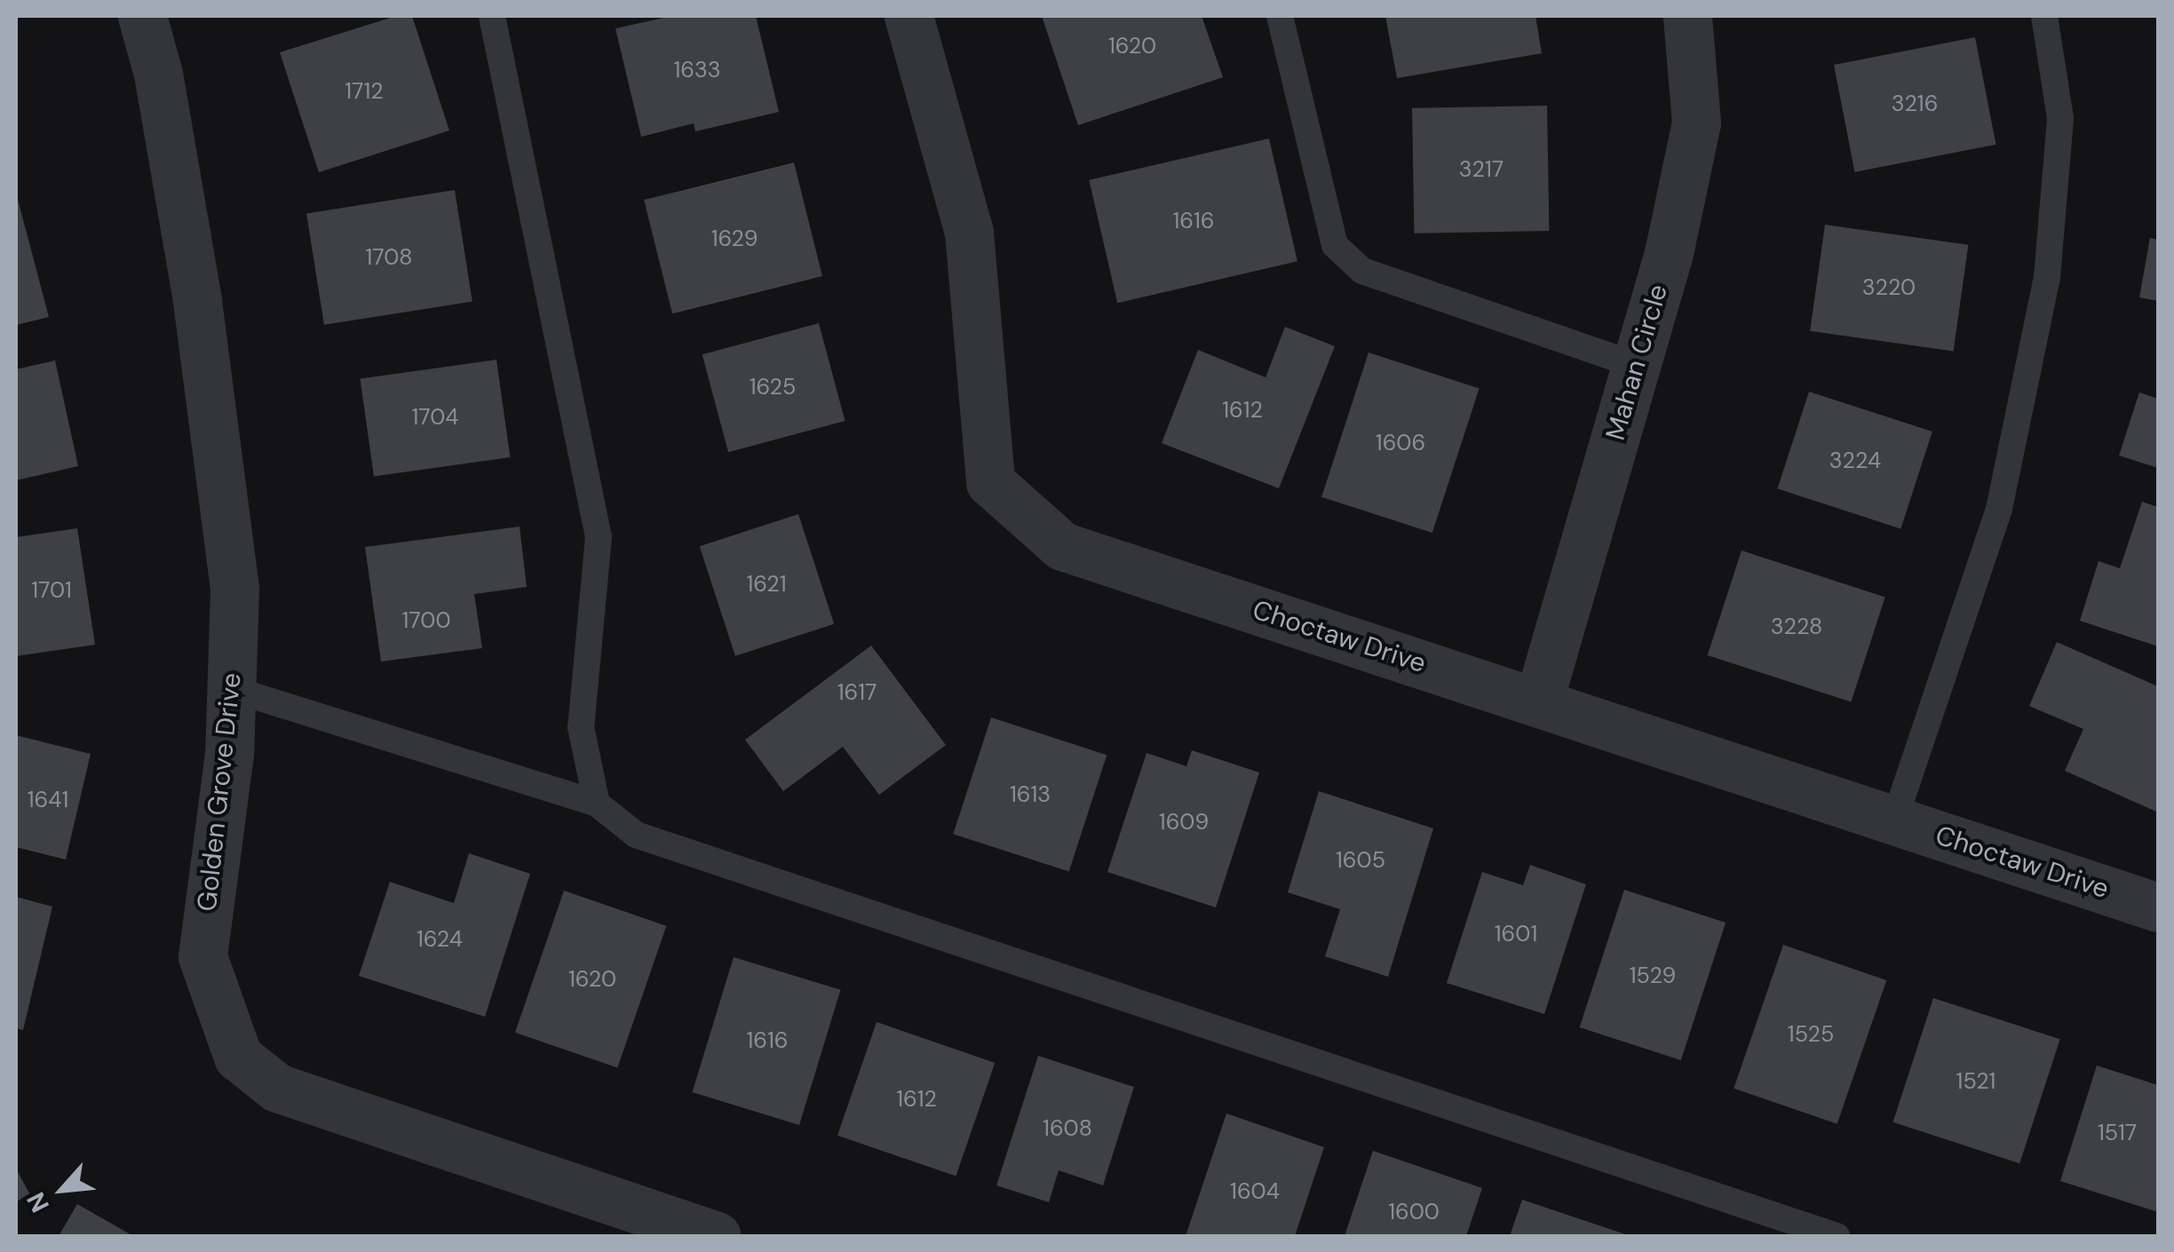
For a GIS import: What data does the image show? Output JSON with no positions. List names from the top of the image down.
{
  "streets": {
    "street": ["Mahan Circle", "Choctaw Drive", "Golden Grove Drive"]
  },
  "crossings": [
    ["Mahan Circle", "Choctaw Drive"]
  ],
  "house_numbers": [
    "1620",
    "1633",
    "1712",
    "3216",
    "3217",
    "1616",
    "1629",
    "1708",
    "3220",
    "1625",
    "1612",
    "1704",
    "1606",
    "3224",
    "1621",
    "1701",
    "1700",
    "3228",
    "1617",
    "1613",
    "1641",
    "1609",
    "1605",
    "1601",
    "1624",
    "1529",
    "1620",
    "1525",
    "1616",
    "1521",
    "1612",
    "1608",
    "1517",
    "1604",
    "1600"
  ],
  "north": "bottom left"
}
